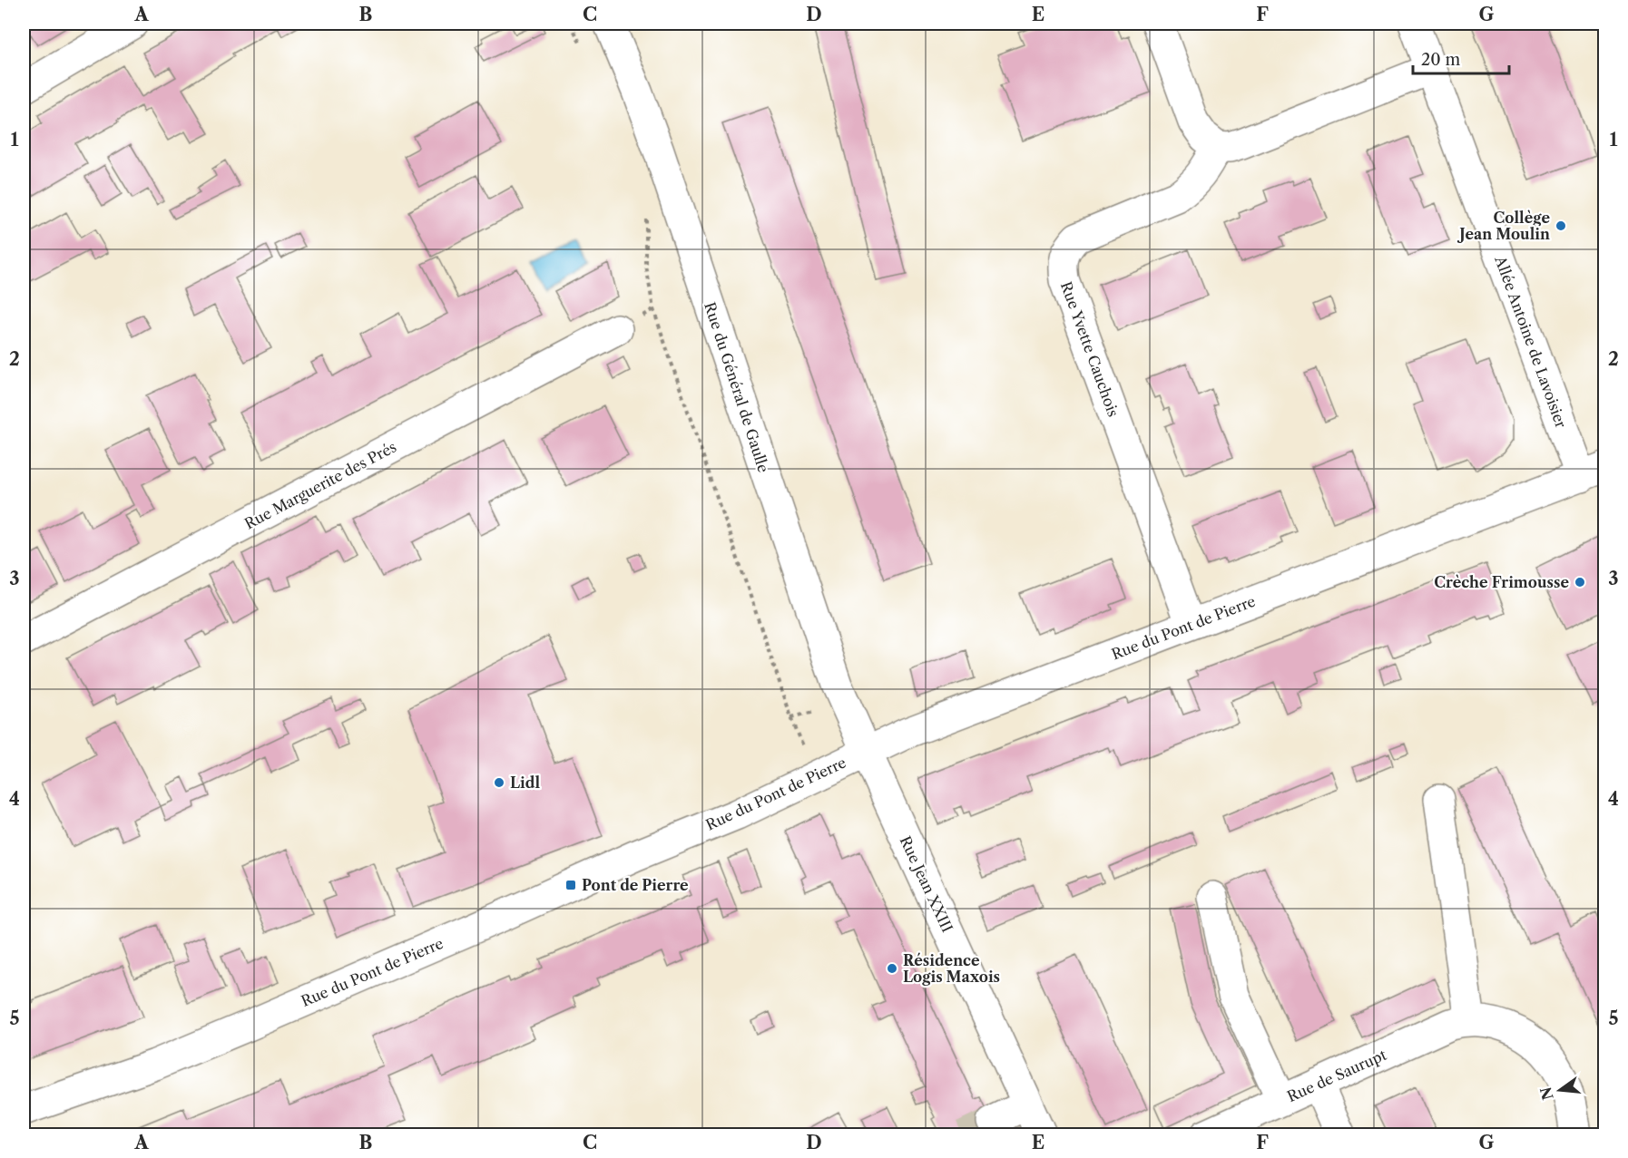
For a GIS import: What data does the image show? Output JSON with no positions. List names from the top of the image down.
{
  "streets": {
    "street": [
      "Allée Antoine de Lavoisier",
      "Rue Yvette Cauchois",
      "Rue du Général de Gaulle",
      "Rue Marguerite des Prés",
      "Rue du Pont de Pierre",
      "Rue Jean XXIII",
      "Rue de Saurupt"
    ]
  },
  "crossings": [
    ["Allée Antoine de Lavoisier", "Rue du Pont de Pierre"],
    ["Rue Yvette Cauchois", "Rue du Pont de Pierre"],
    ["Rue du Général de Gaulle", "Rue du Pont de Pierre"],
    ["Rue du Général de Gaulle", "Rue Jean XXIII"],
    ["Rue du Pont de Pierre", "Rue Jean XXIII"]
  ],
  "places": {
    "other": [
      "Collège Jean Moulin",
      "Crèche Frimousse",
      "Lidl",
      "Résidence Logis Maxois"
    ],
    "transit": ["Pont de Pierre"]
  },
  "scale_bar": "20 m",
  "north": "left",
  "grid": {
    "columns": [
      "A",
      "B",
      "C",
      "D",
      "E",
      "F",
      "G"
    ],
    "rows": [
      "1",
      "2",
      "3",
      "4",
      "5"
    ]
  }
}
